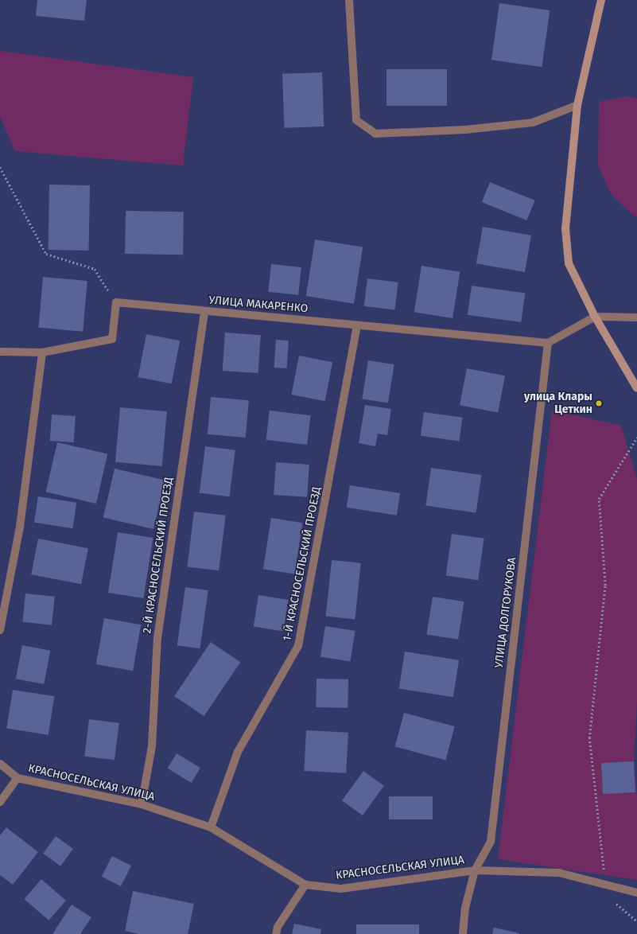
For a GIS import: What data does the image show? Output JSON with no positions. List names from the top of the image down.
{
  "streets": {
    "street": [
      "УЛИЦА МАКАРЕНКО",
      "2-Й КРАСНОСЕЛЬСКИЙ ПРОЕЗД",
      "1-Й КРАСНОСЕЛЬСКИЙ ПРОЕЗД",
      "УЛИЦА ДОЛГОРУКОВА",
      "КРАСНОСЕЛЬСКАЯ УЛИЦА"
    ]
  },
  "crossings": [
    ["УЛИЦА МАКАРЕНКО", "2-Й КРАСНОСЕЛЬСКИЙ ПРОЕЗД"],
    ["УЛИЦА МАКАРЕНКО", "1-Й КРАСНОСЕЛЬСКИЙ ПРОЕЗД"],
    ["УЛИЦА МАКАРЕНКО", "УЛИЦА ДОЛГОРУКОВА"],
    ["2-Й КРАСНОСЕЛЬСКИЙ ПРОЕЗД", "КРАСНОСЕЛЬСКАЯ УЛИЦА"],
    ["1-Й КРАСНОСЕЛЬСКИЙ ПРОЕЗД", "КРАСНОСЕЛЬСКАЯ УЛИЦА"],
    ["УЛИЦА ДОЛГОРУКОВА", "КРАСНОСЕЛЬСКАЯ УЛИЦА"]
  ],
  "places": ["улица Клары Цеткин"]
}
